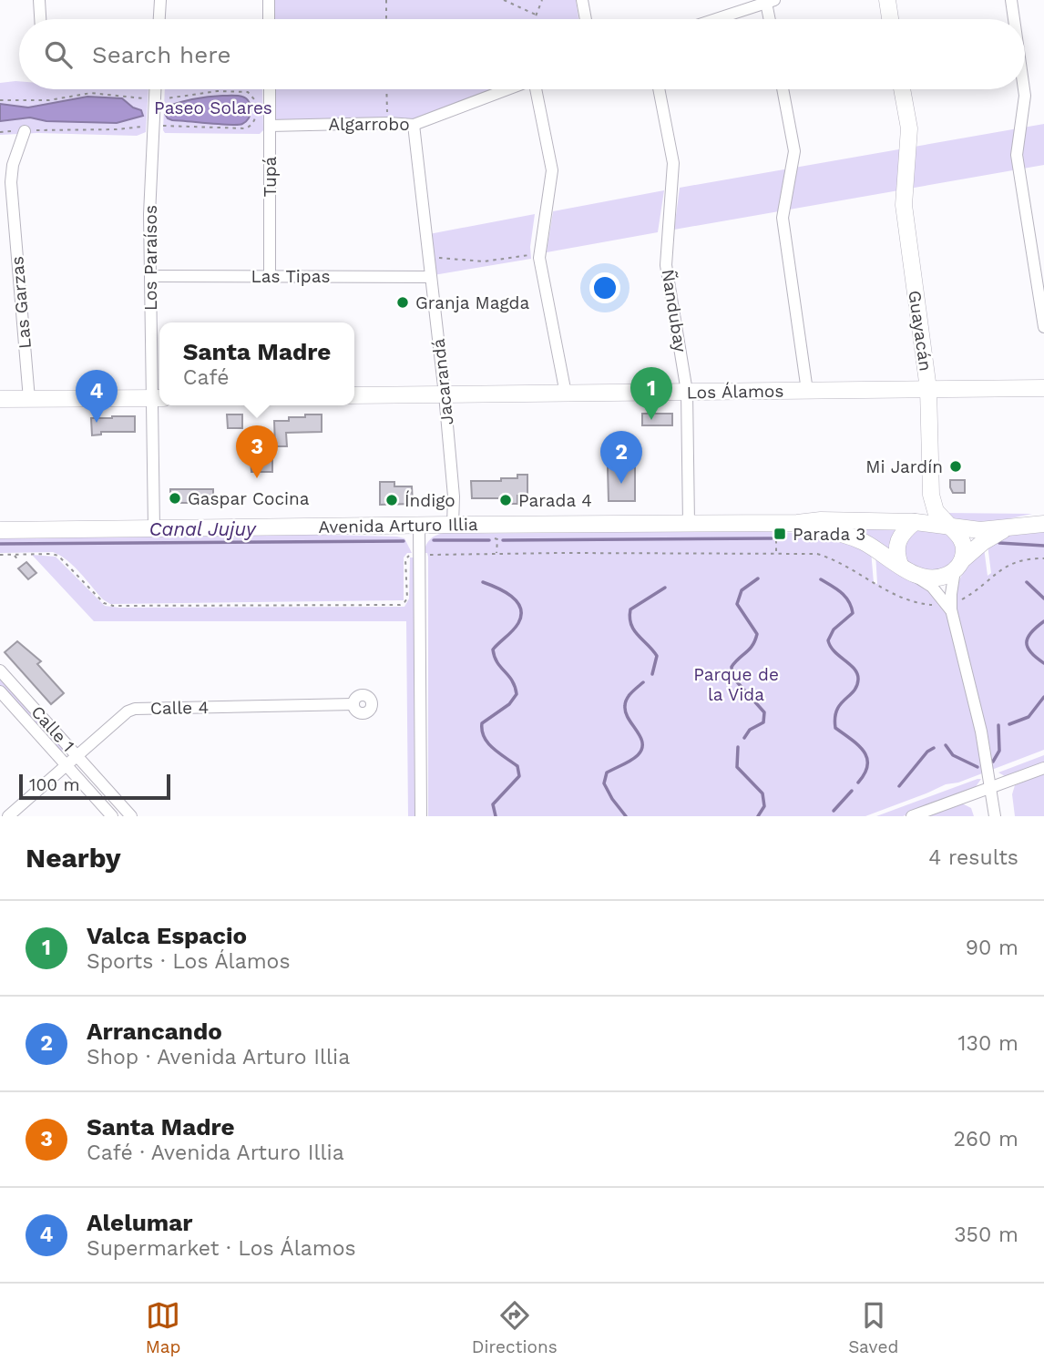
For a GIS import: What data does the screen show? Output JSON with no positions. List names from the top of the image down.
{
  "streets": {
    "street": [
      "Algarrobo",
      "Tupá",
      "Los Paraísos",
      "Las Tipas",
      "Las Garzas",
      "Ñandubay",
      "Guayacán",
      "Jacarandá",
      "Los Álamos",
      "Avenida Arturo Illia",
      "Calle 4",
      "Calle 1"
    ]
  },
  "crossings": [
    ["Algarrobo", "Tupá"],
    ["Algarrobo", "Jacarandá"],
    ["Tupá", "Las Tipas"],
    ["Los Paraísos", "Las Tipas"],
    ["Los Paraísos", "Avenida Arturo Illia"],
    ["Las Tipas", "Jacarandá"],
    ["Ñandubay", "Los Álamos"],
    ["Ñandubay", "Avenida Arturo Illia"],
    ["Guayacán", "Los Álamos"],
    ["Guayacán", "Avenida Arturo Illia"],
    ["Jacarandá", "Los Álamos"],
    ["Jacarandá", "Avenida Arturo Illia"],
    ["Calle 4", "Calle 1"]
  ],
  "water": ["Canal Jujuy"],
  "parks": ["Paseo Solares", "Parque de la Vida"],
  "places": {
    "other": [
      "Granja Magda",
      "Mi Jardín",
      "Gaspar Cocina",
      "Índigo",
      "Parada 4"
    ],
    "transit": ["Parada 3"]
  },
  "scale_bar": "100 m",
  "page": {
    "search": "Search here",
    "popup": ["Santa Madre", "Café"],
    "pins": [
      "1",
      "4",
      "3",
      "2"
    ],
    "scale": "100 m",
    "heading": ["Nearby", "4 results"],
    "list": [
      {
        "mark": "1",
        "name": "Valca Espacio",
        "note": "Sports · Los Álamos",
        "value": "90 m"
      },
      {
        "mark": "2",
        "name": "Arrancando",
        "note": "Shop · Avenida Arturo Illia",
        "value": "130 m"
      },
      {
        "mark": "3",
        "name": "Santa Madre",
        "note": "Café · Avenida Arturo Illia",
        "value": "260 m"
      },
      {
        "mark": "4",
        "name": "Alelumar",
        "note": "Supermarket · Los Álamos",
        "value": "350 m"
      }
    ],
    "nav": ["Map", "Directions", "Saved"]
  }
}
